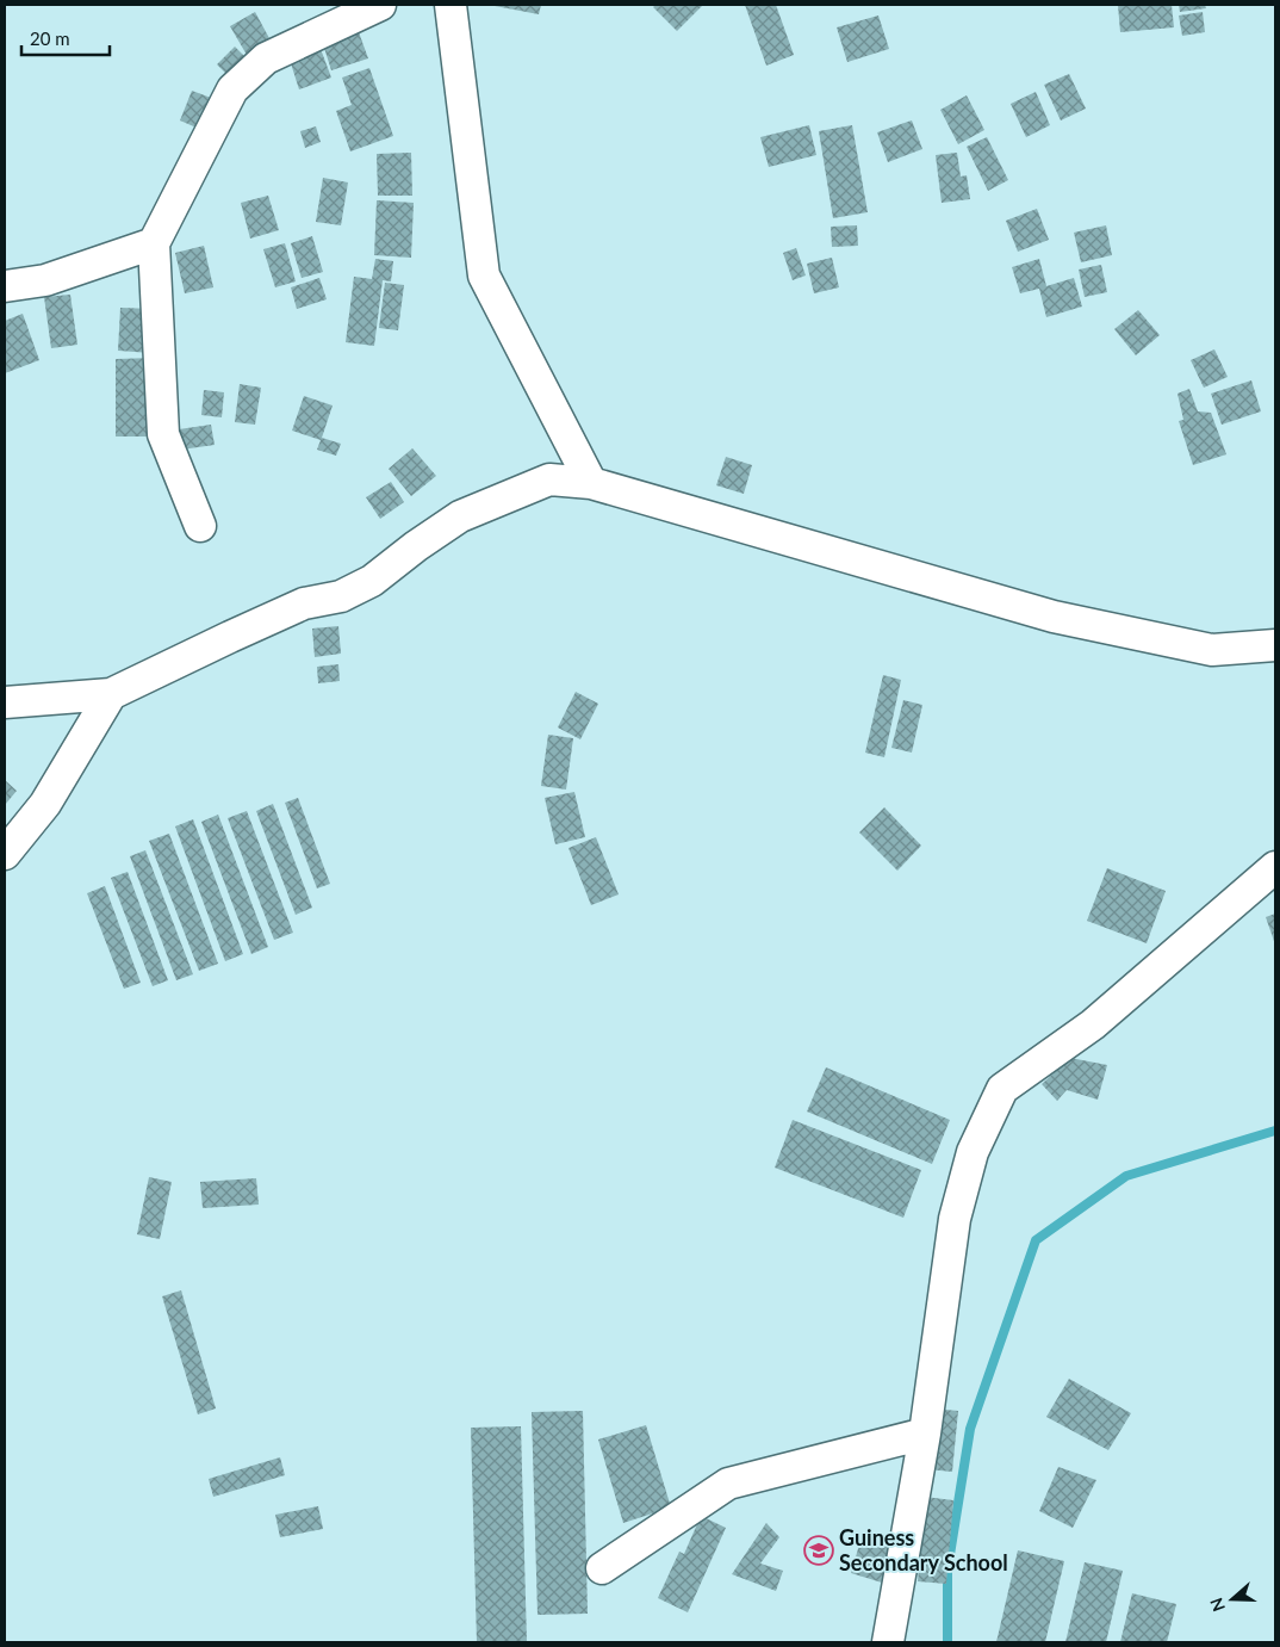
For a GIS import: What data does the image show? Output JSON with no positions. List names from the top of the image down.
{
  "places": {
    "school or university": ["Guiness Secondary School"]
  },
  "scale_bar": "20 m",
  "north": "left"
}
